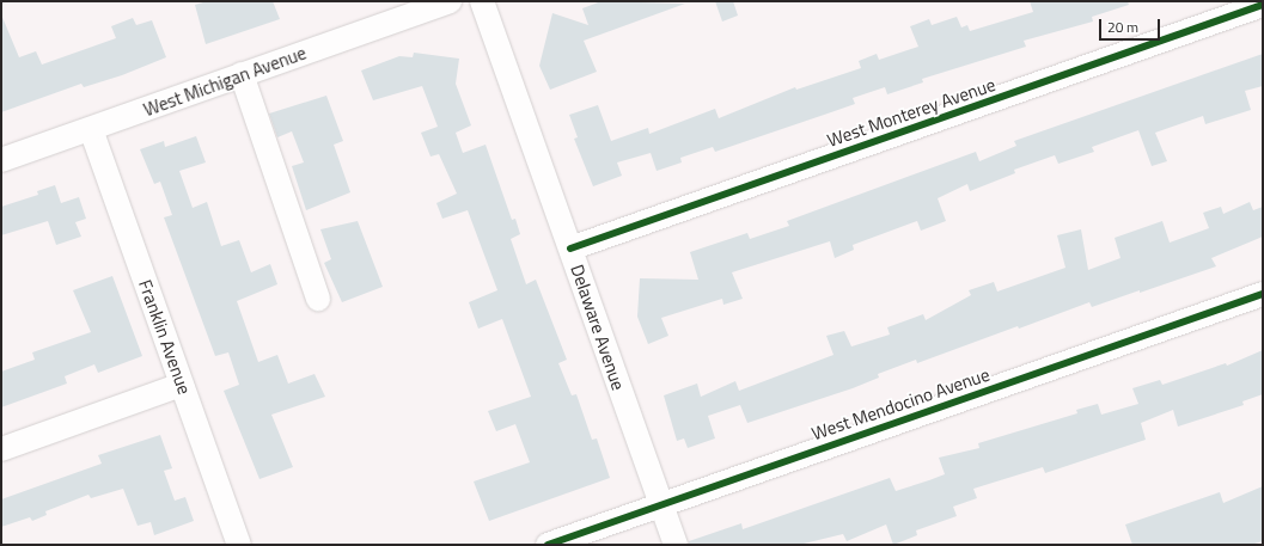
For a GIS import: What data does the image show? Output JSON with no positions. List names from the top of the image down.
{
  "streets": {
    "street": [
      "West Michigan Avenue",
      "West Monterey Avenue",
      "Delaware Avenue",
      "Franklin Avenue",
      "West Mendocino Avenue"
    ]
  },
  "crossings": [
    ["West Michigan Avenue", "Franklin Avenue"],
    ["West Monterey Avenue", "Delaware Avenue"],
    ["Delaware Avenue", "West Mendocino Avenue"]
  ],
  "scale_bar": "20 m"
}
